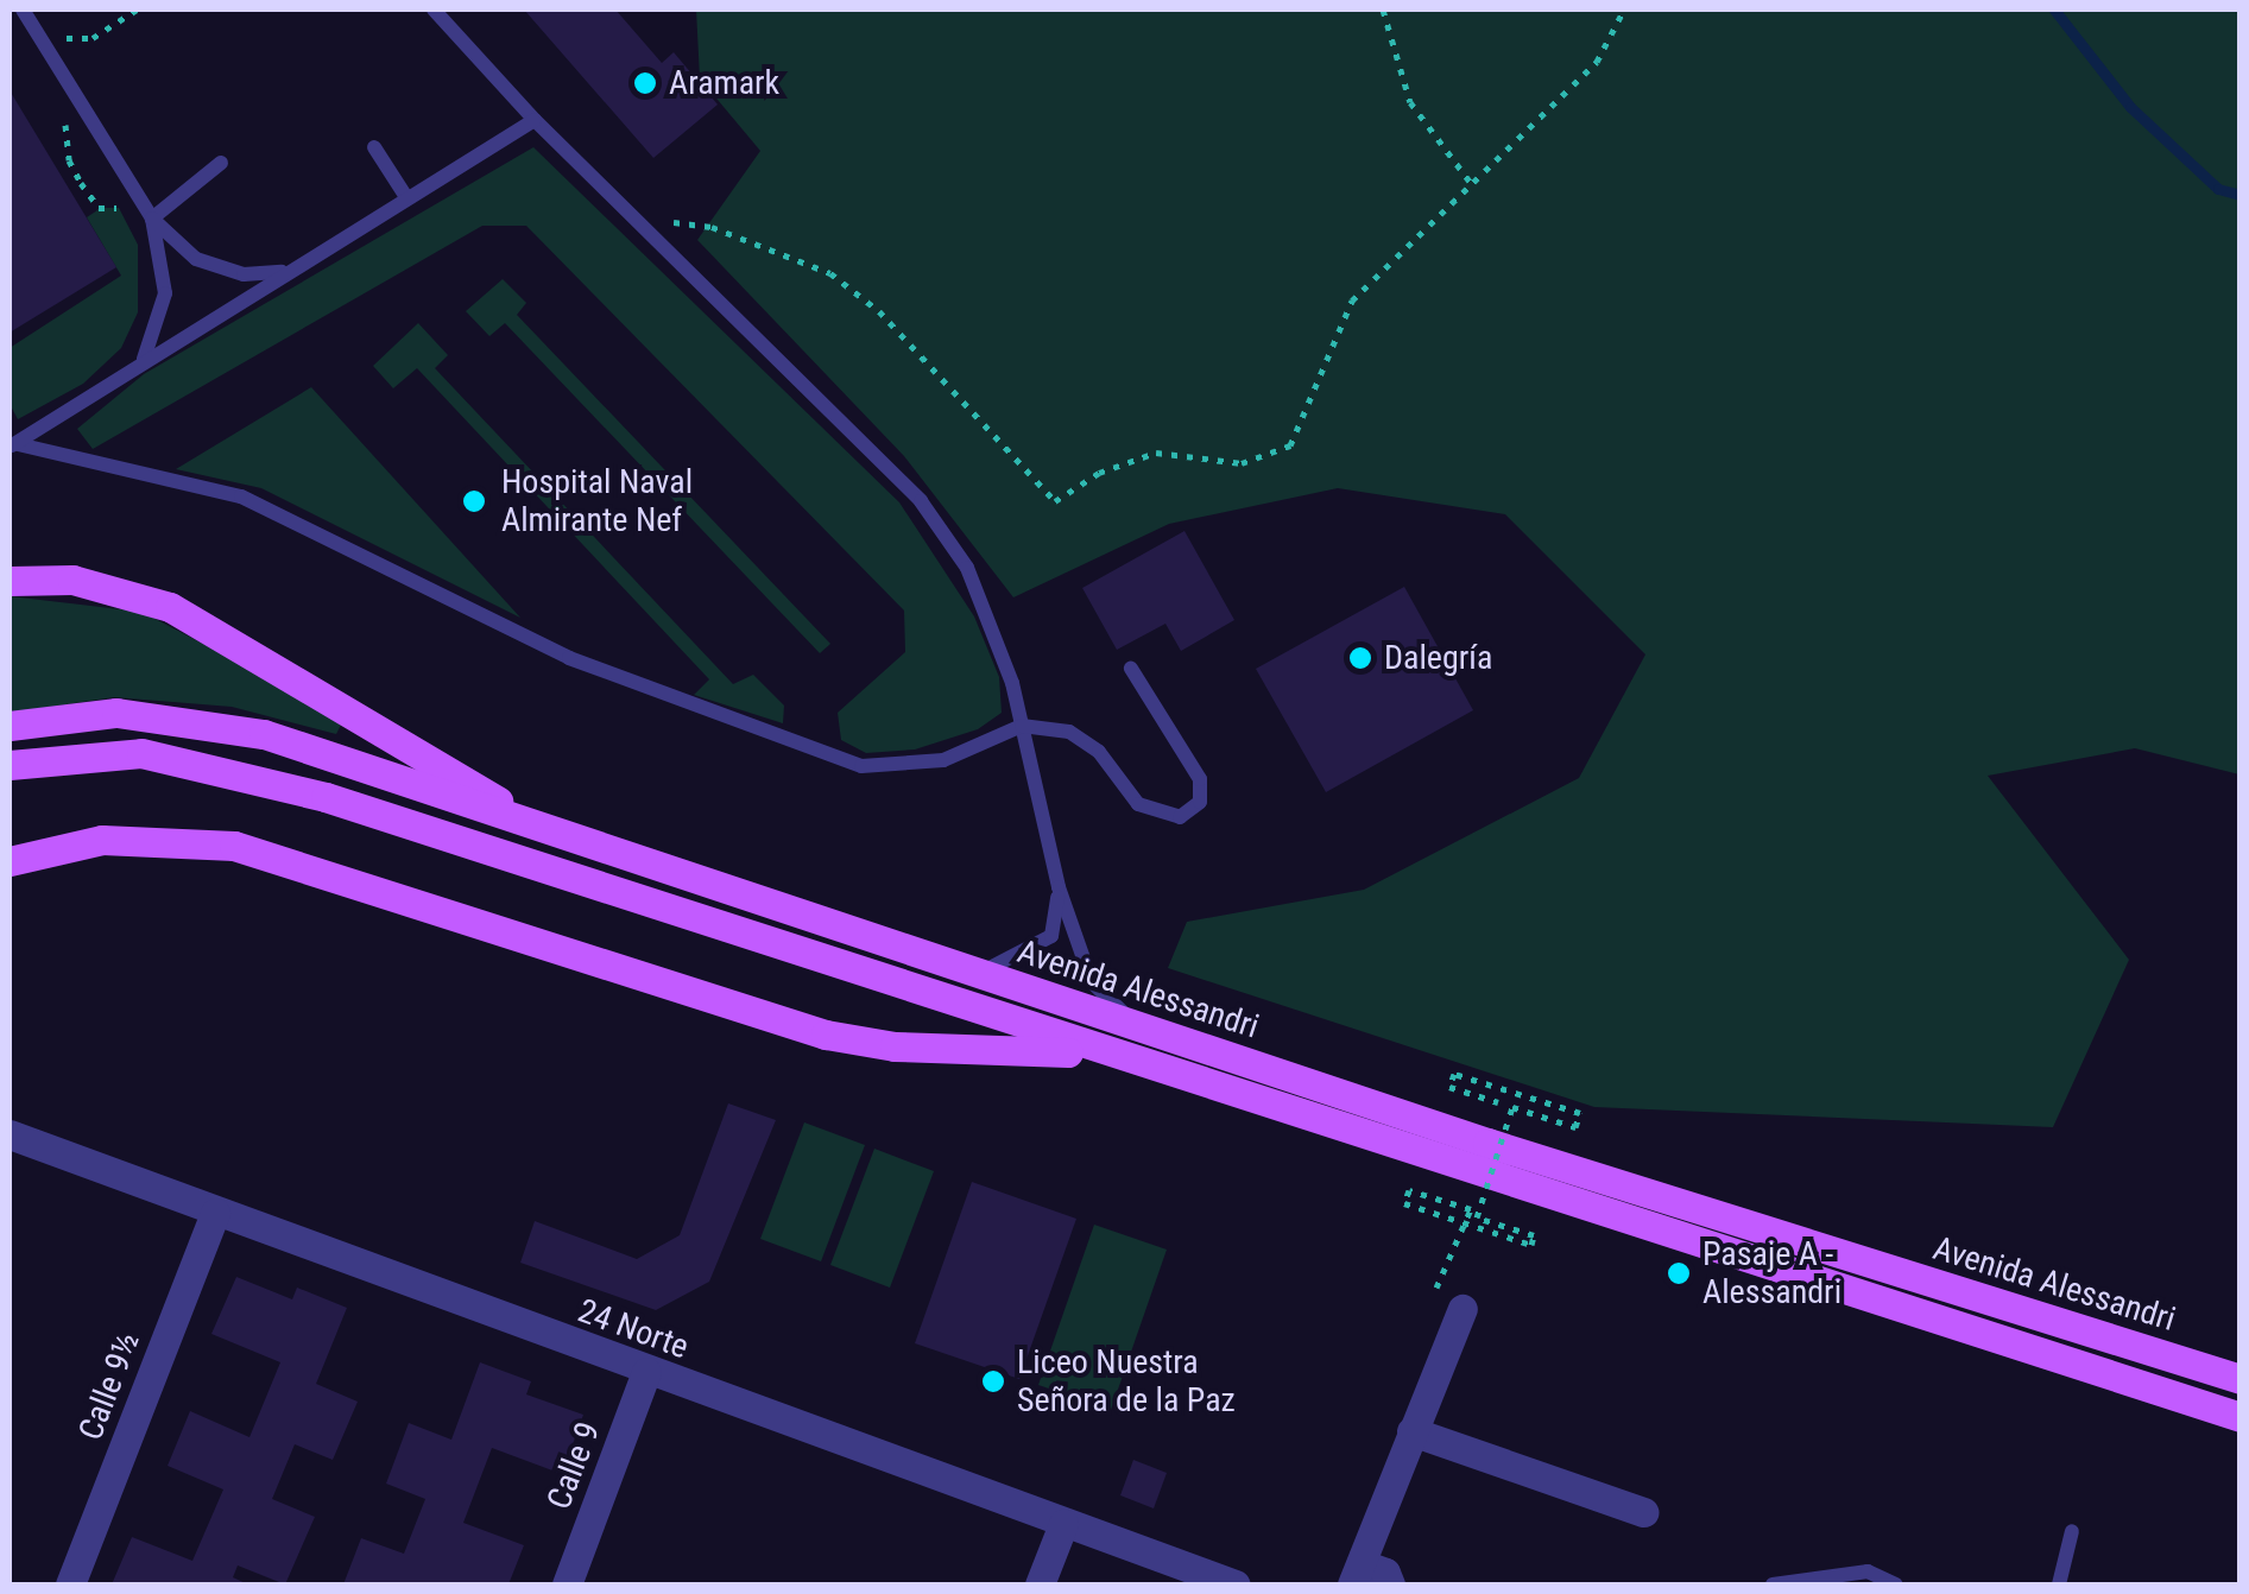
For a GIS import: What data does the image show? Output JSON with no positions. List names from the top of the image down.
{
  "streets": {
    "main road": ["Avenida Alessandri"],
    "street": ["24 Norte", "Calle 9½", "Calle 9"]
  },
  "crossings": [
    ["24 Norte", "Calle 9½"],
    ["24 Norte", "Calle 9"]
  ],
  "places": [
    "Aramark",
    "Hospital Naval Almirante Nef",
    "Dalegría",
    "Pasaje A - Alessandri",
    "Liceo Nuestra Señora de la Paz"
  ]
}
